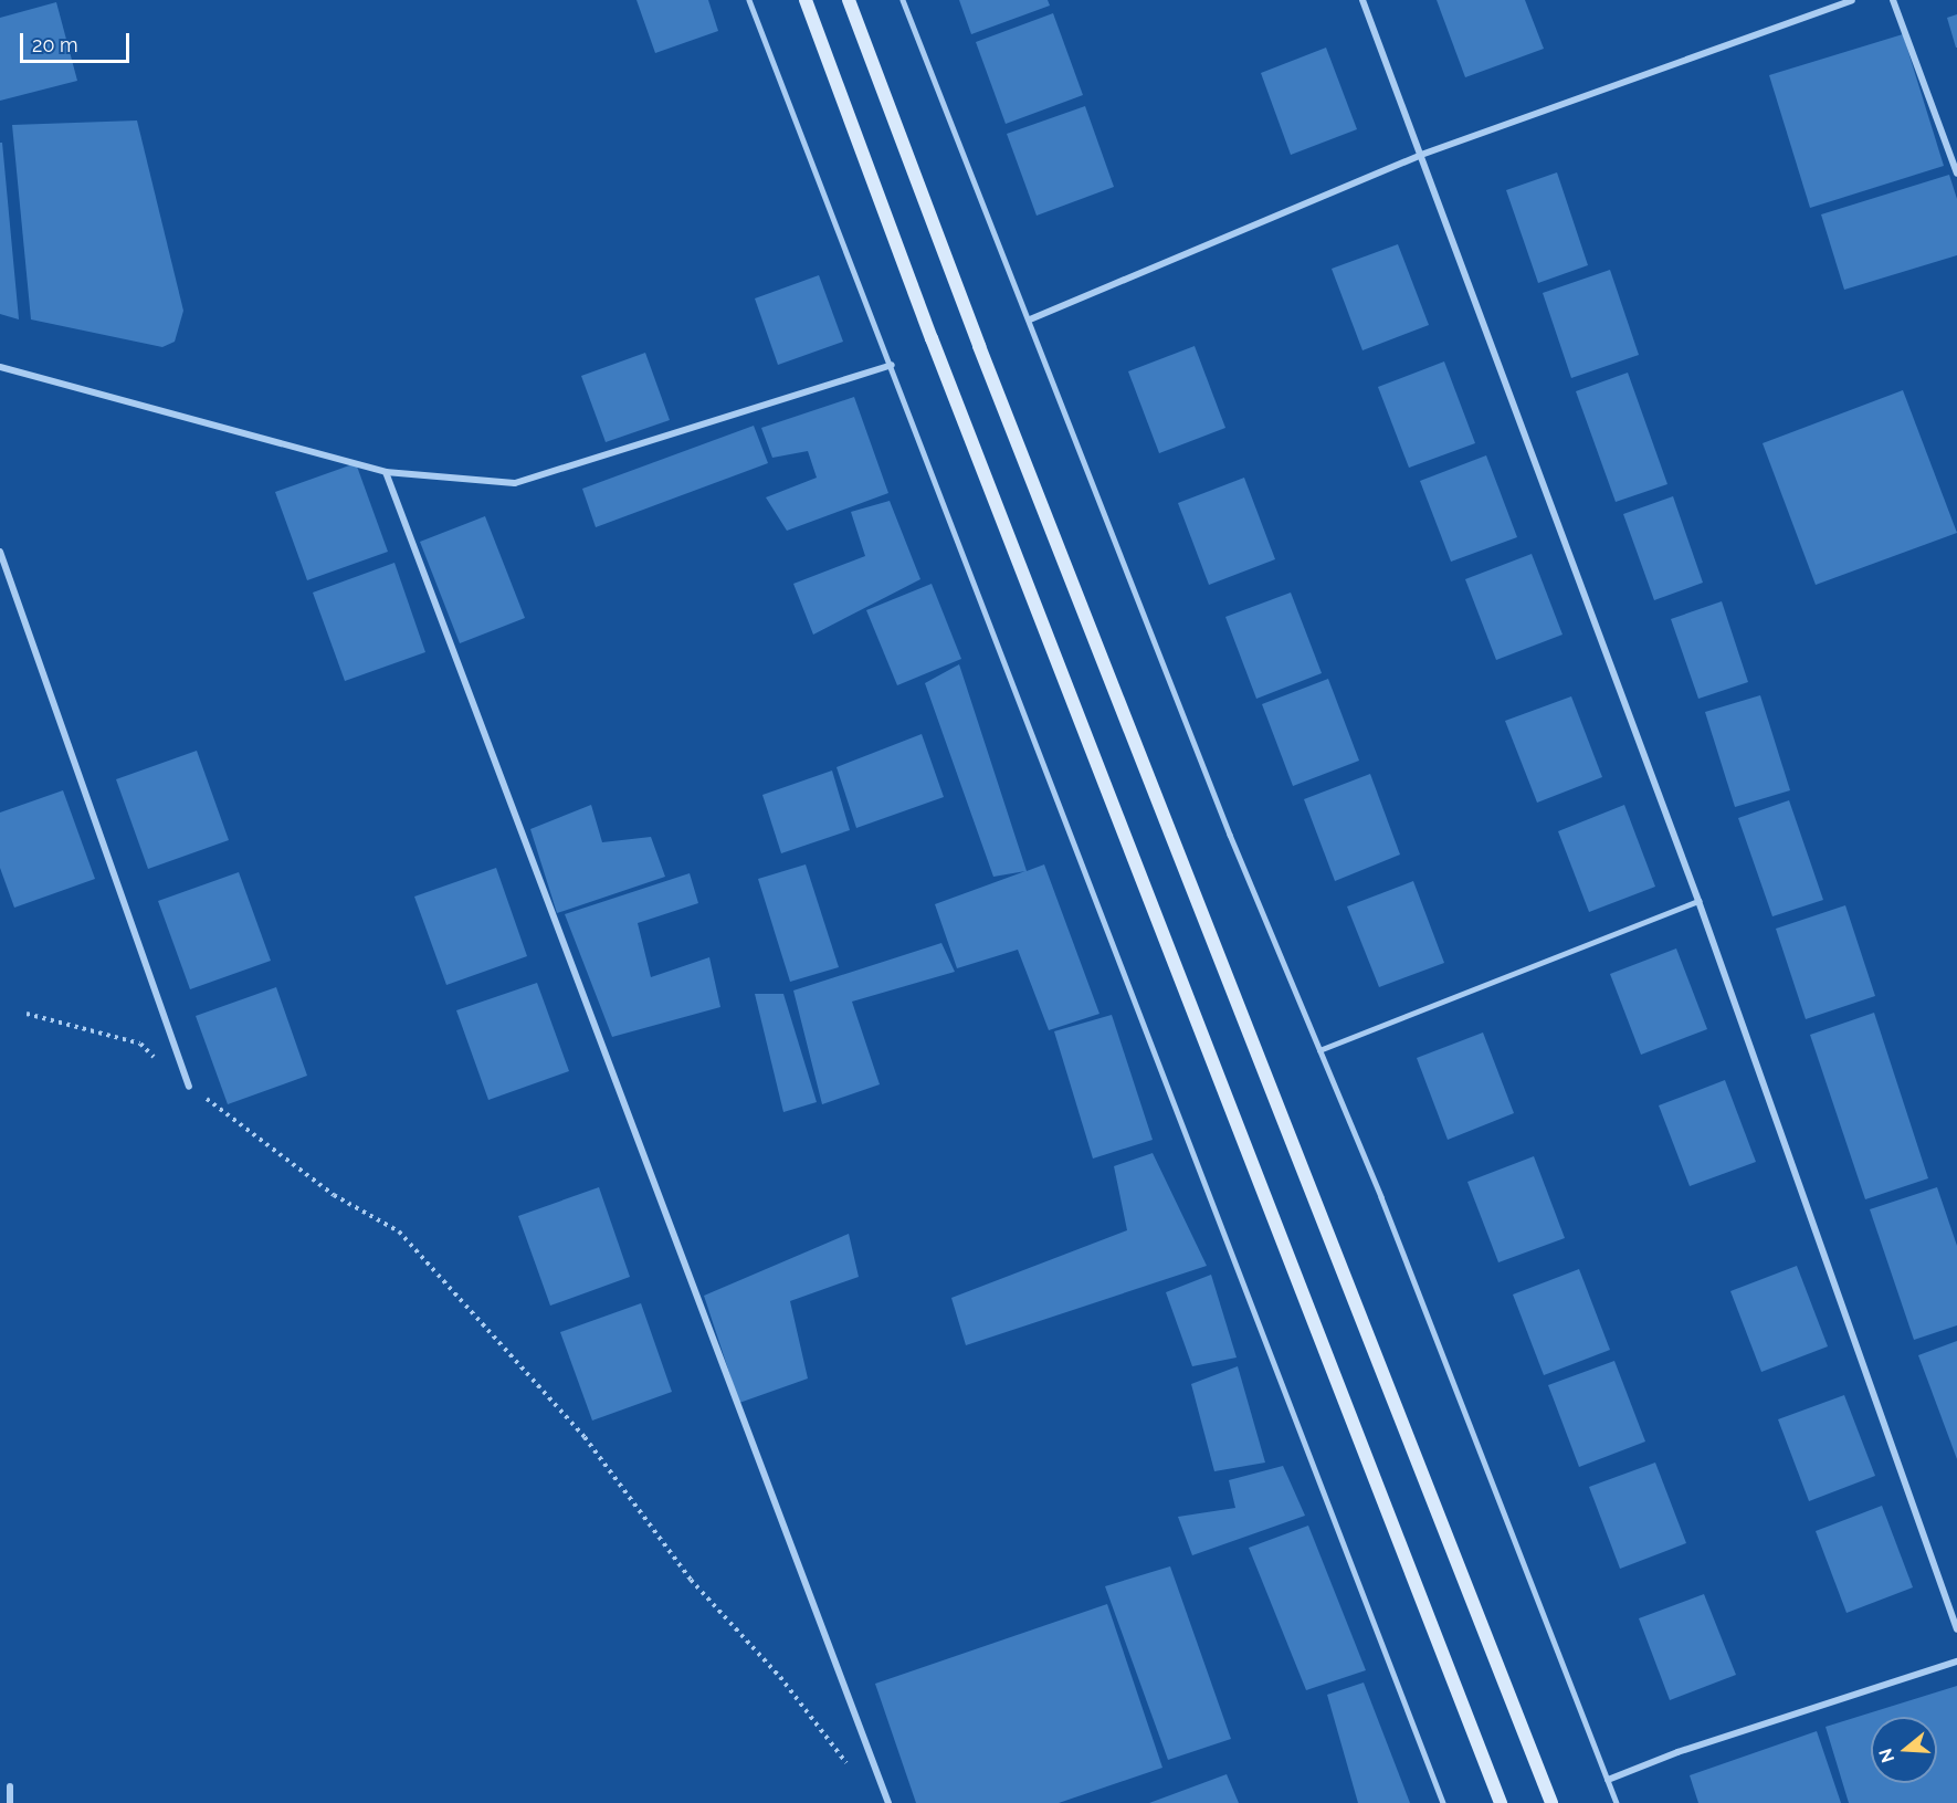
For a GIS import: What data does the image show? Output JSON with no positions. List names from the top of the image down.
{
  "scale_bar": "20 m",
  "north": "left"
}
